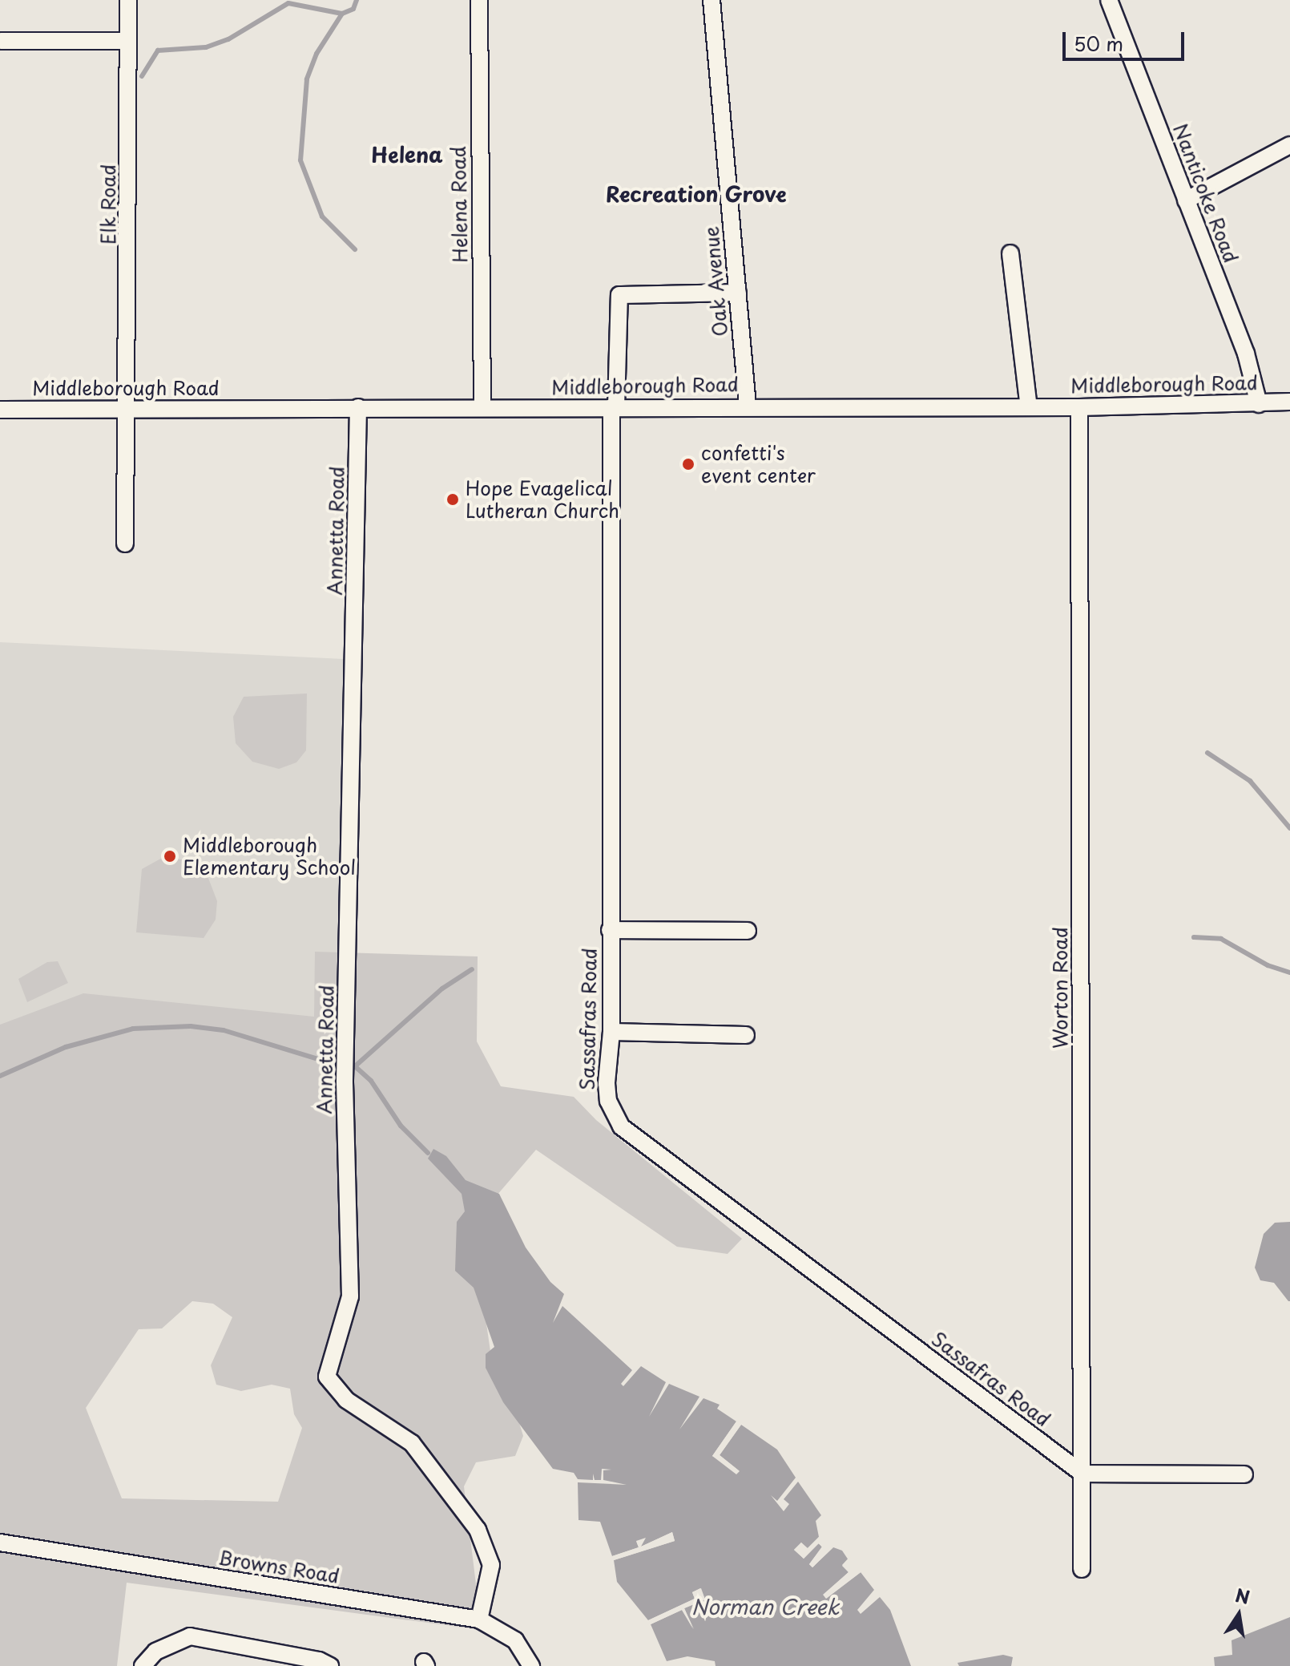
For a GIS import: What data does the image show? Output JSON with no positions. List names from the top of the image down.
{
  "streets": {
    "street": [
      "Nanticoke Road",
      "Elk Road",
      "Helena Road",
      "Oak Avenue",
      "Middleborough Road",
      "Annetta Road",
      "Worton Road",
      "Sassafras Road",
      "Browns Road"
    ]
  },
  "crossings": [
    ["Nanticoke Road", "Middleborough Road"],
    ["Elk Road", "Middleborough Road"],
    ["Helena Road", "Middleborough Road"],
    ["Oak Avenue", "Middleborough Road"],
    ["Oak Avenue", "Sassafras Road"],
    ["Middleborough Road", "Annetta Road"],
    ["Middleborough Road", "Worton Road"],
    ["Middleborough Road", "Sassafras Road"],
    ["Annetta Road", "Browns Road"],
    ["Worton Road", "Sassafras Road"]
  ],
  "districts": ["Helena", "Recreation Grove"],
  "water": ["Norman Creek"],
  "places": ["confetti's event center", "Hope Evagelical Lutheran Church", "Middleborough Elementary School"],
  "scale_bar": "50 m",
  "north": "top"
}
